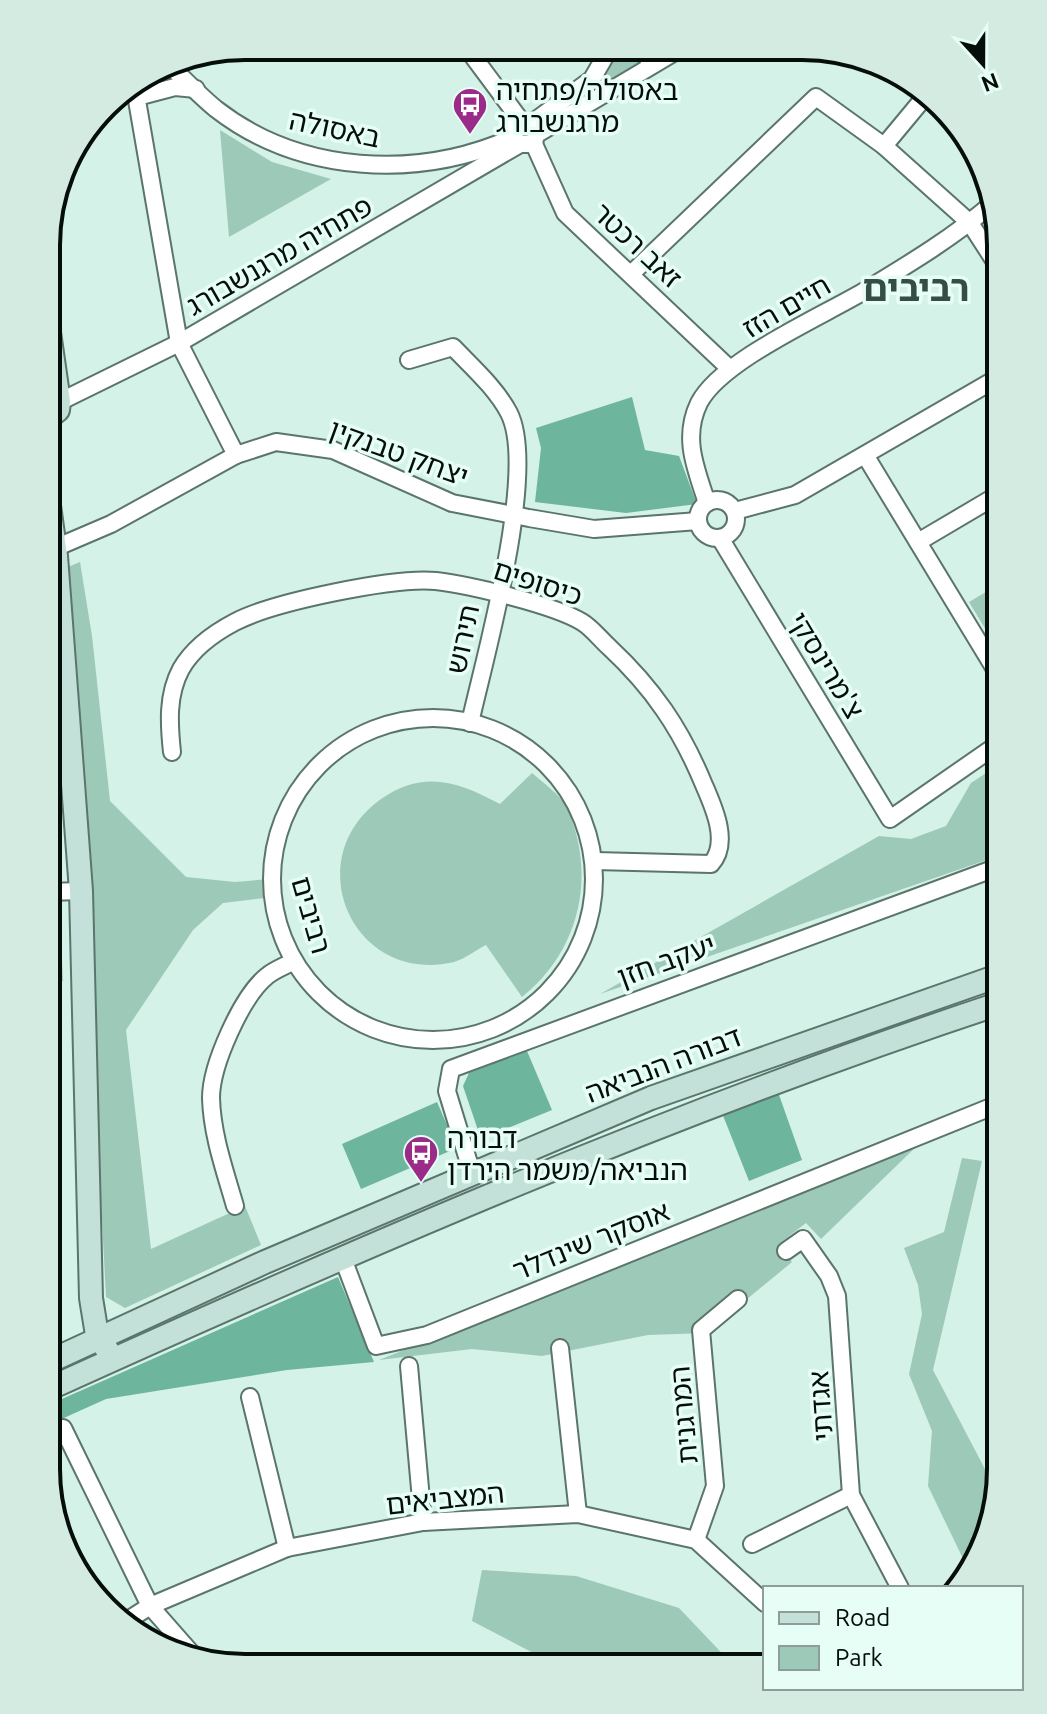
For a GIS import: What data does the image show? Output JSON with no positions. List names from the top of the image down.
{
  "streets": {
    "street": [
      "באסולה",
      "זאב רכטר",
      "פתחיה מרגנשבורג",
      "חיים הזז",
      "יצחק טבנקין",
      "כיסופים",
      "תירוש",
      "צ'מרינסקי",
      "רביבים",
      "יעקב חזן",
      "דבורה הנביאה",
      "אוסקר שינדלר",
      "אגדתי",
      "המרגנית",
      "המצביאים"
    ]
  },
  "crossings": [
    ["באסולה", "זאב רכטר"],
    ["באסולה", "פתחיה מרגנשבורג"],
    ["זאב רכטר", "פתחיה מרגנשבורג"],
    ["זאב רכטר", "חיים הזז"],
    ["חיים הזז", "יצחק טבנקין"],
    ["חיים הזז", "צ'מרינסקי"],
    ["יצחק טבנקין", "תירוש"],
    ["יצחק טבנקין", "צ'מרינסקי"],
    ["כיסופים", "תירוש"],
    ["כיסופים", "רביבים"],
    ["תירוש", "רביבים"],
    ["יעקב חזן", "דבורה הנביאה"],
    ["דבורה הנביאה", "אוסקר שינדלר"],
    ["המרגנית", "המצביאים"]
  ],
  "districts": ["רביבים"],
  "places": {
    "bus stop": ["באסולה/פתחיה מרגנשבורג", "דבורה הנביאה/משמר הירדן"]
  },
  "legend": ["Road", "Park"],
  "north": "bottom"
}
